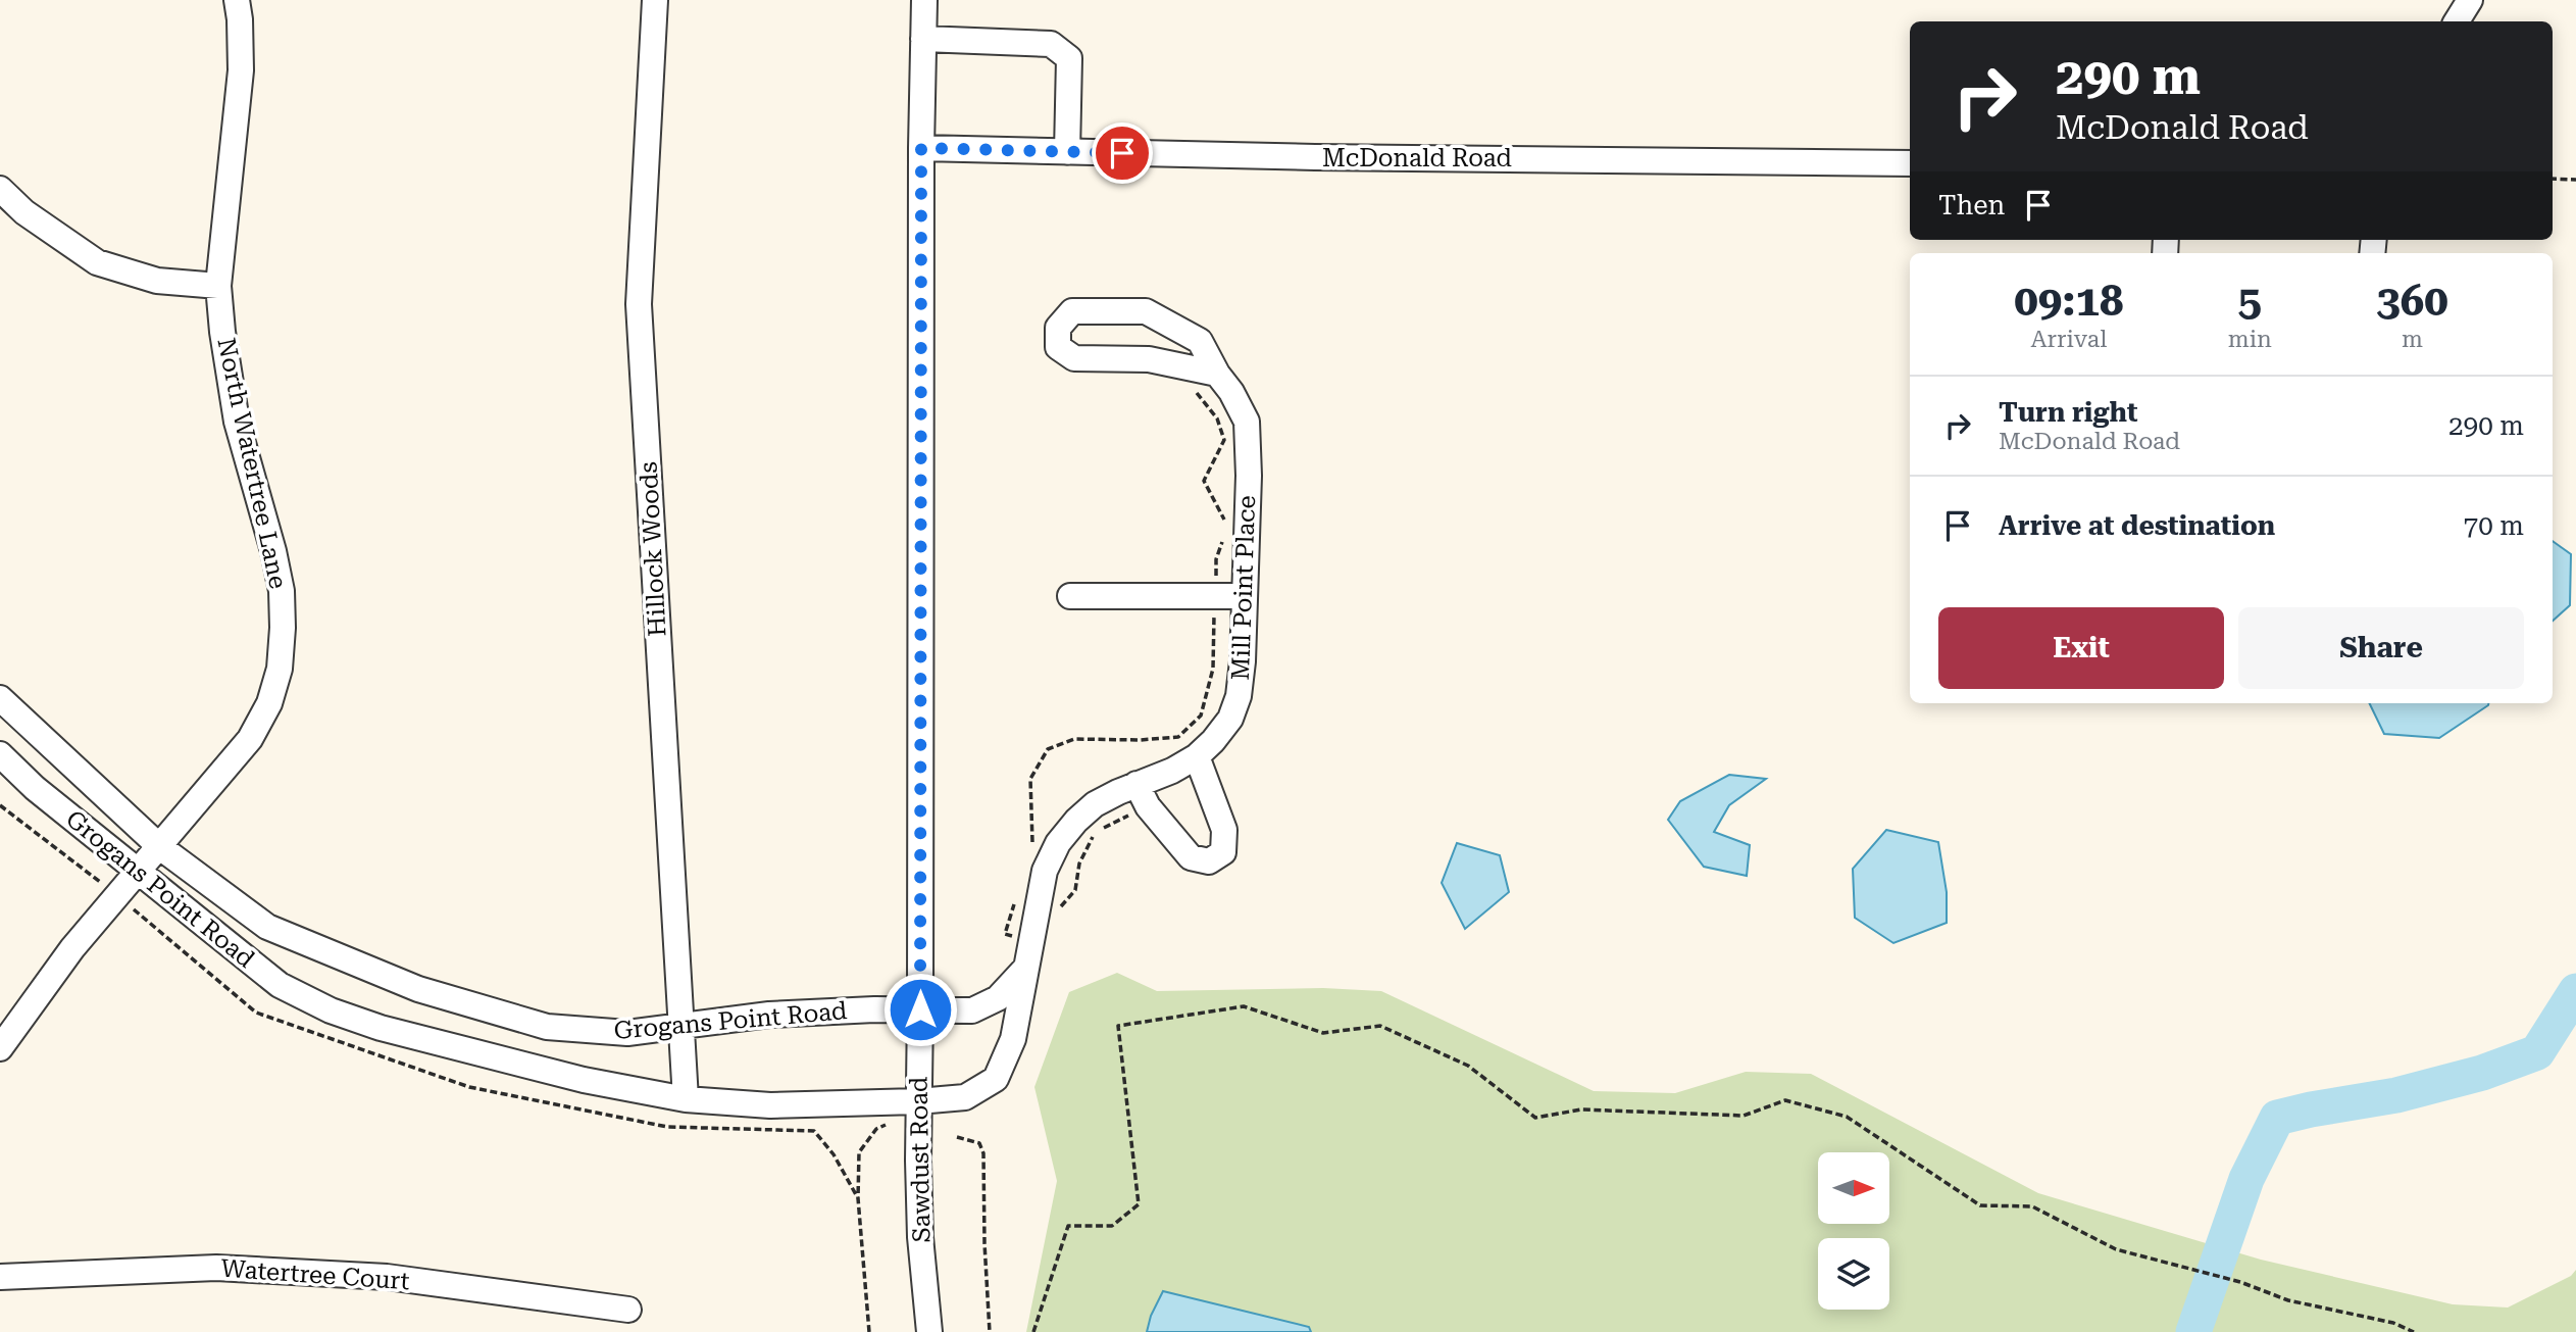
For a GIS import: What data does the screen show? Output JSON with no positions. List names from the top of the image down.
{
  "streets": {
    "street": [
      "McDonald Road",
      "North Watertree Lane",
      "Hillock Woods",
      "Mill Point Place",
      "Grogans Point Road",
      "Sawdust Road",
      "Watertree Court"
    ]
  },
  "crossings": [
    ["McDonald Road", "Sawdust Road"],
    ["North Watertree Lane", "Grogans Point Road"],
    ["Hillock Woods", "Grogans Point Road"],
    ["Mill Point Place", "Grogans Point Road"],
    ["Mill Point Place", "Sawdust Road"],
    ["Grogans Point Road", "Sawdust Road"]
  ],
  "north": "right",
  "page": {
    "turn": ["290 m", "McDonald Road"],
    "then": "Then",
    "eta": [
      "09:18",
      "Arrival",
      "5",
      "min",
      "360",
      "m"
    ],
    "list": [
      {
        "name": "Turn right",
        "note": "McDonald Road",
        "value": "290 m"
      },
      {
        "name": "Arrive at destination",
        "value": "70 m"
      }
    ],
    "buttons": ["Exit", "Share"]
  }
}
